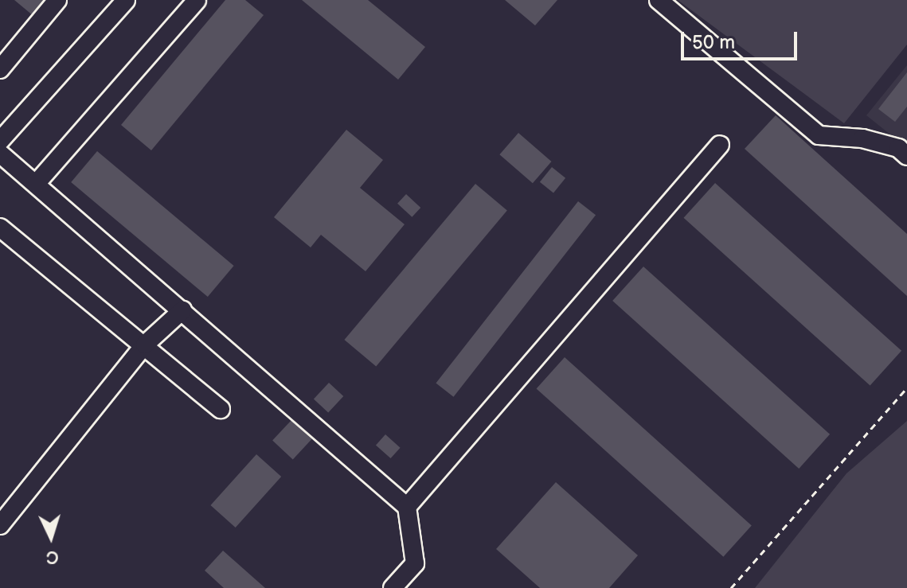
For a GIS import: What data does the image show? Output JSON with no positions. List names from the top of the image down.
{
  "scale_bar": "50 m",
  "north": "bottom"
}
